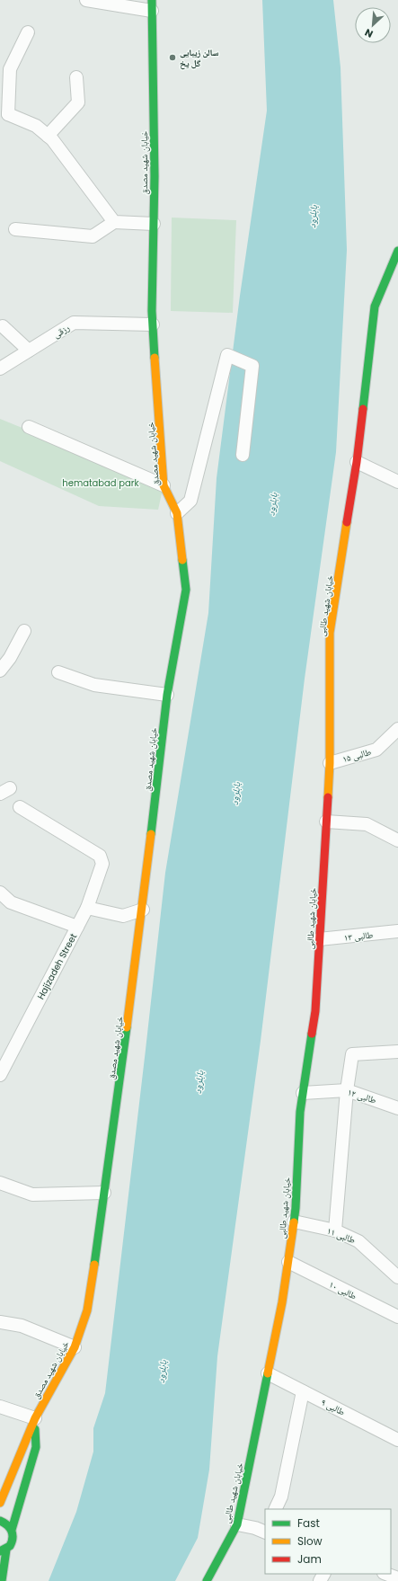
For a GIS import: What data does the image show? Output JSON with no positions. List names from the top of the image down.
{
  "streets": {
    "street": [
      "خیابان شهید مصدق",
      "رزقی",
      "خیابان شهید طالبی",
      "طالبی ۱۵",
      "طالبی ۱۳",
      "Hajizadeh Street",
      "طالبی ۱۲",
      "طالبی ۱۱",
      "طالبی ۱۰",
      "طالبی ۹"
    ]
  },
  "crossings": [
    ["خیابان شهید مصدق", "رزقی"],
    ["خیابان شهید طالبی", "طالبی ۱۵"],
    ["خیابان شهید طالبی", "طالبی ۱۳"],
    ["خیابان شهید طالبی", "طالبی ۱۲"],
    ["خیابان شهید طالبی", "طالبی ۱۱"],
    ["خیابان شهید طالبی", "طالبی ۱۰"],
    ["خیابان شهید طالبی", "طالبی ۹"]
  ],
  "water": ["بابلرود"],
  "parks": ["hematabad park"],
  "places": ["سالن زیبایی گل یخ"],
  "legend": ["Fast", "Slow", "Jam"],
  "north": "bottom left"
}
